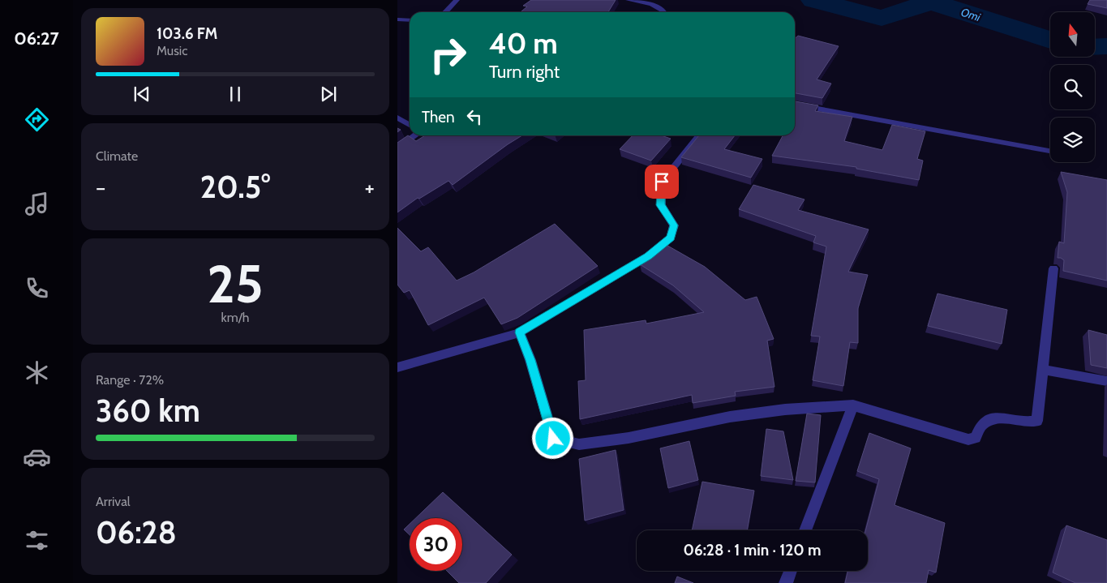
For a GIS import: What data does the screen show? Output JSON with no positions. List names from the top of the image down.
{
  "water": ["Omi"],
  "north": "top",
  "page": {
    "tabs": "06:27",
    "turn": ["40 m", "Turn right"],
    "song": ["103.6 FM", "Music"],
    "then": "Then",
    "tile": [
      "Climate",
      ["25", "km/h"],
      ["Range · 72%", "360 km"],
      ["Arrival", "06:28"]
    ],
    "heat": ["−", "20.5°", "+"],
    "limit": "30",
    "trip": "06:28 · 1 min · 120 m"
  }
}
